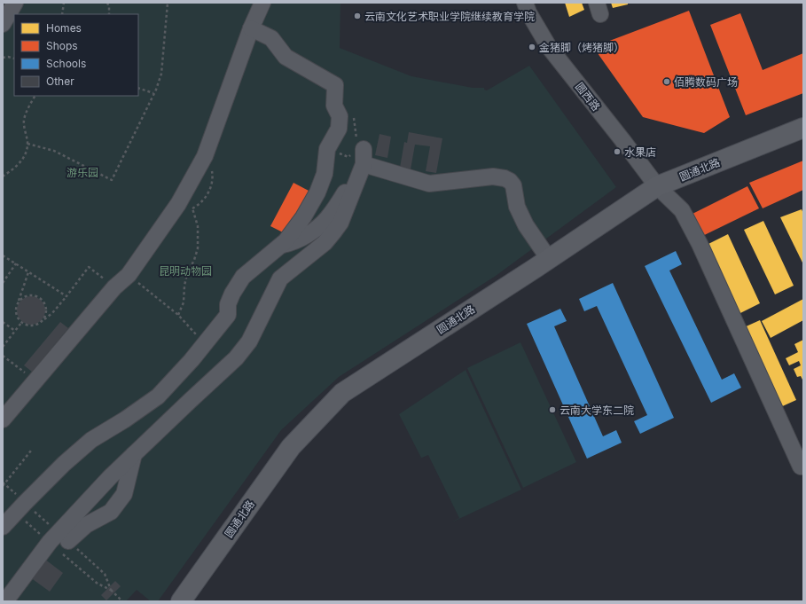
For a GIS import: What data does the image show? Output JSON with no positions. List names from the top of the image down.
{
  "streets": {
    "main road": ["圆通北路"],
    "street": ["圆西路"]
  },
  "crossings": [
    ["圆西路", "圆通北路"]
  ],
  "parks": ["游乐园", "昆明动物园"],
  "places": [
    "云南文化艺术职业学院继续教育学院",
    "金猪脚（烤猪脚）",
    "佰腾数码广场",
    "水果店",
    "云南大学东二院"
  ],
  "legend": [
    "Homes",
    "Shops",
    "Schools",
    "Other"
  ]
}
